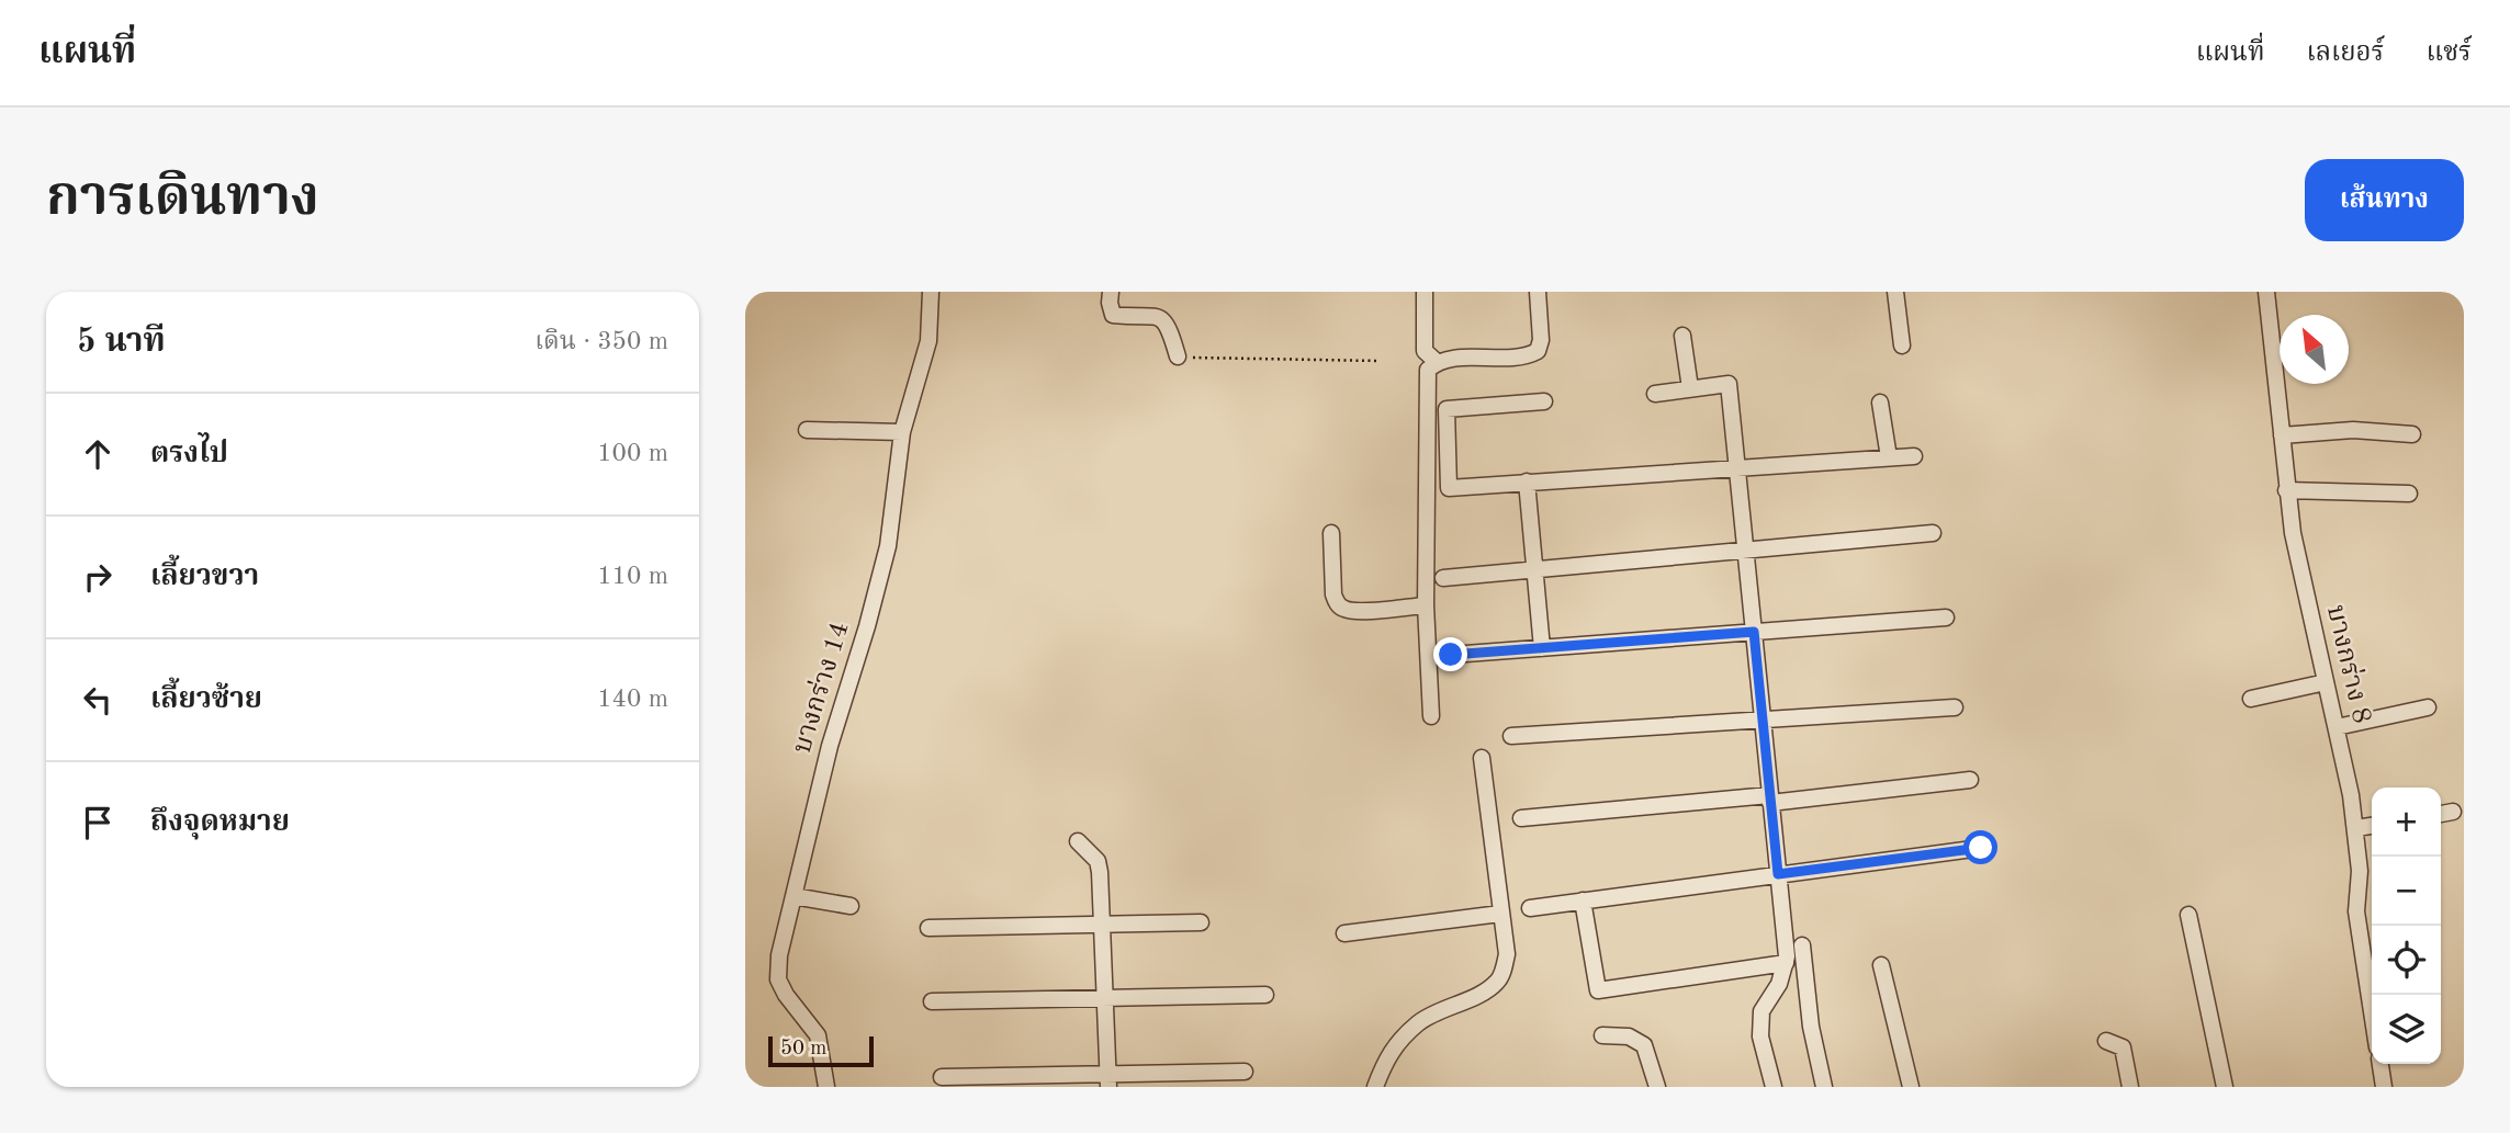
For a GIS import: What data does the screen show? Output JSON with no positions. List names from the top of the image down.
{
  "streets": {
    "street": ["บางกร่าง 8", "บางกร่าง 14"]
  },
  "scale_bar": "50 m",
  "north": "top left",
  "page": {
    "header": "แผนที่",
    "nav": ["แผนที่", "เลเยอร์", "แชร์"],
    "title": "การเดินทาง",
    "buttons": "เส้นทาง",
    "heading": ["5 นาที", "เดิน · 350 m"],
    "list": [
      ["ตรงไป", "100 m"],
      ["เลี้ยวขวา", "110 m"],
      ["เลี้ยวซ้าย", "140 m"],
      "ถึงจุดหมาย"
    ],
    "map_buttons": ["+", "−"],
    "scale": "50 m"
  }
}
